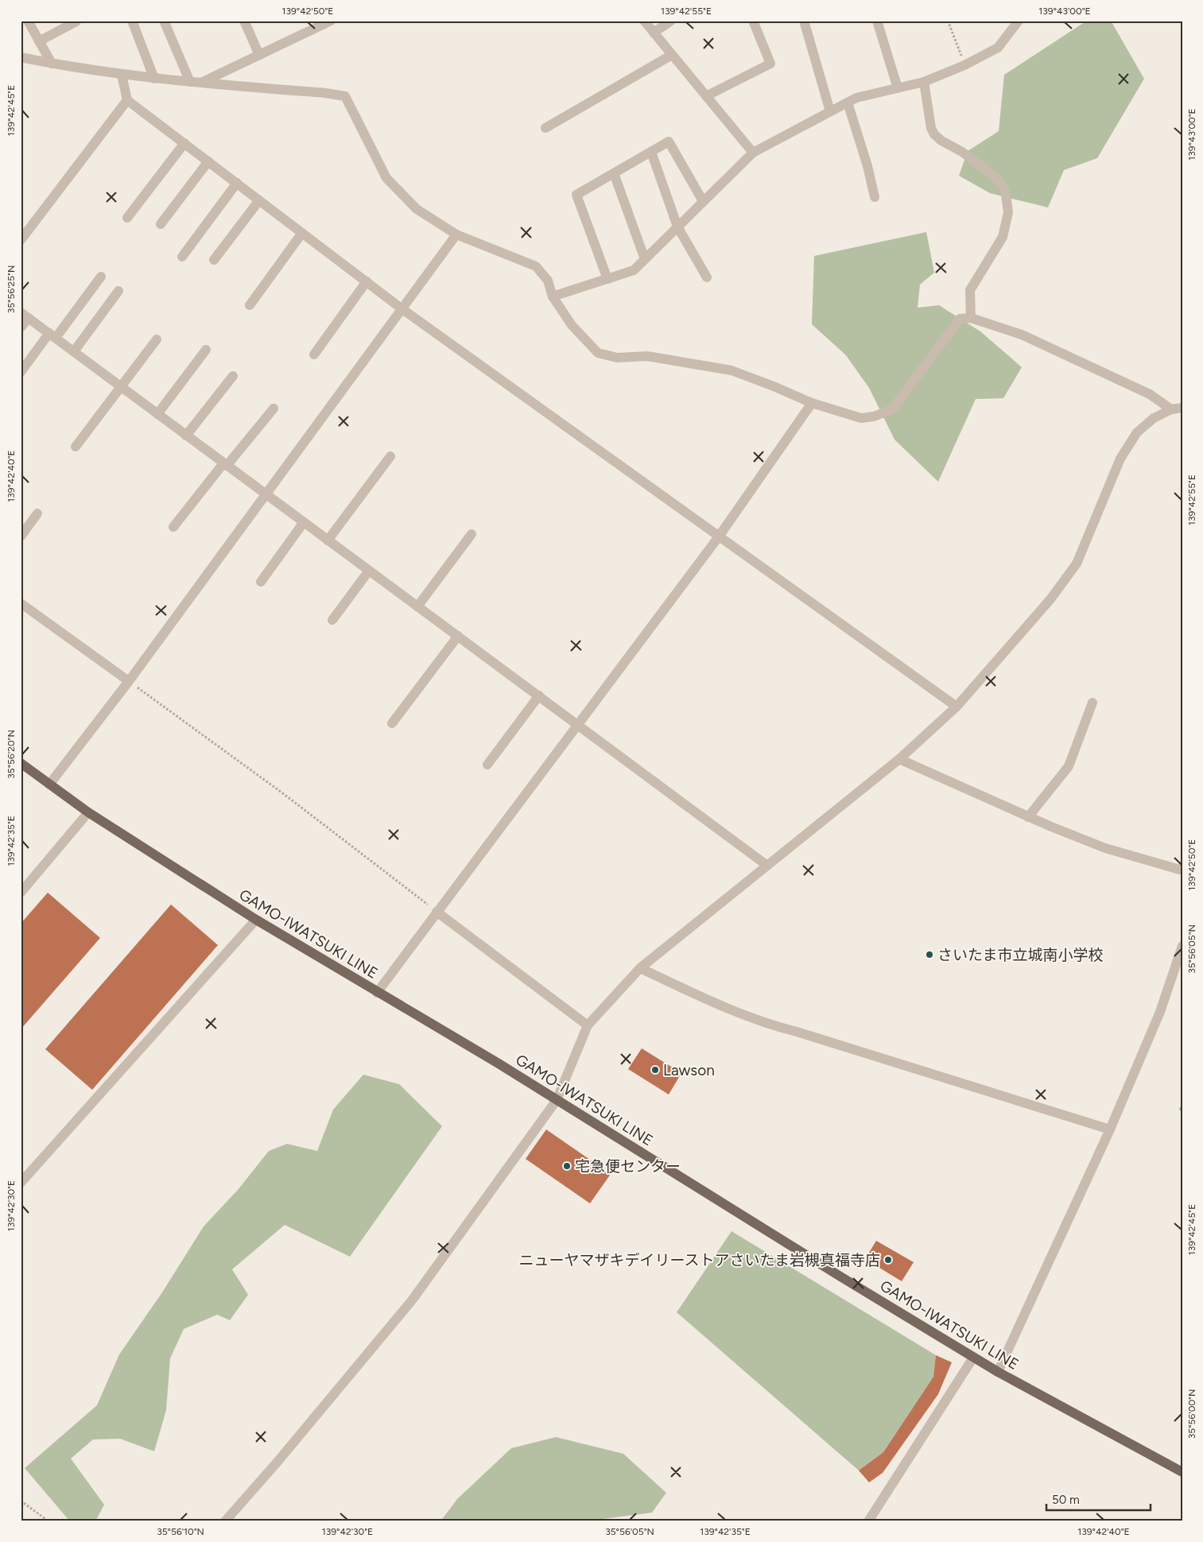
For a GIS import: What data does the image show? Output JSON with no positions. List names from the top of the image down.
{
  "streets": {
    "main road": ["GAMO-IWATSUKI LINE"]
  },
  "places": [
    "さいたま市立城南小学校",
    "Lawson",
    "宅急便センター",
    "ニューヤマザキデイリーストアさいたま岩槻真福寺店"
  ],
  "scale_bar": "50 m",
  "coordinates": [
    "139°42'50\"E",
    "139°42'55\"E",
    "139°43'00\"E",
    "139°42'45\"E",
    "35°56'25\"N",
    "139°42'40\"E",
    "35°56'20\"N",
    "139°42'35\"E",
    "35°56'05\"N",
    "139°42'30\"E",
    "35°56'00\"N",
    "35°56'10\"N"
  ]
}
